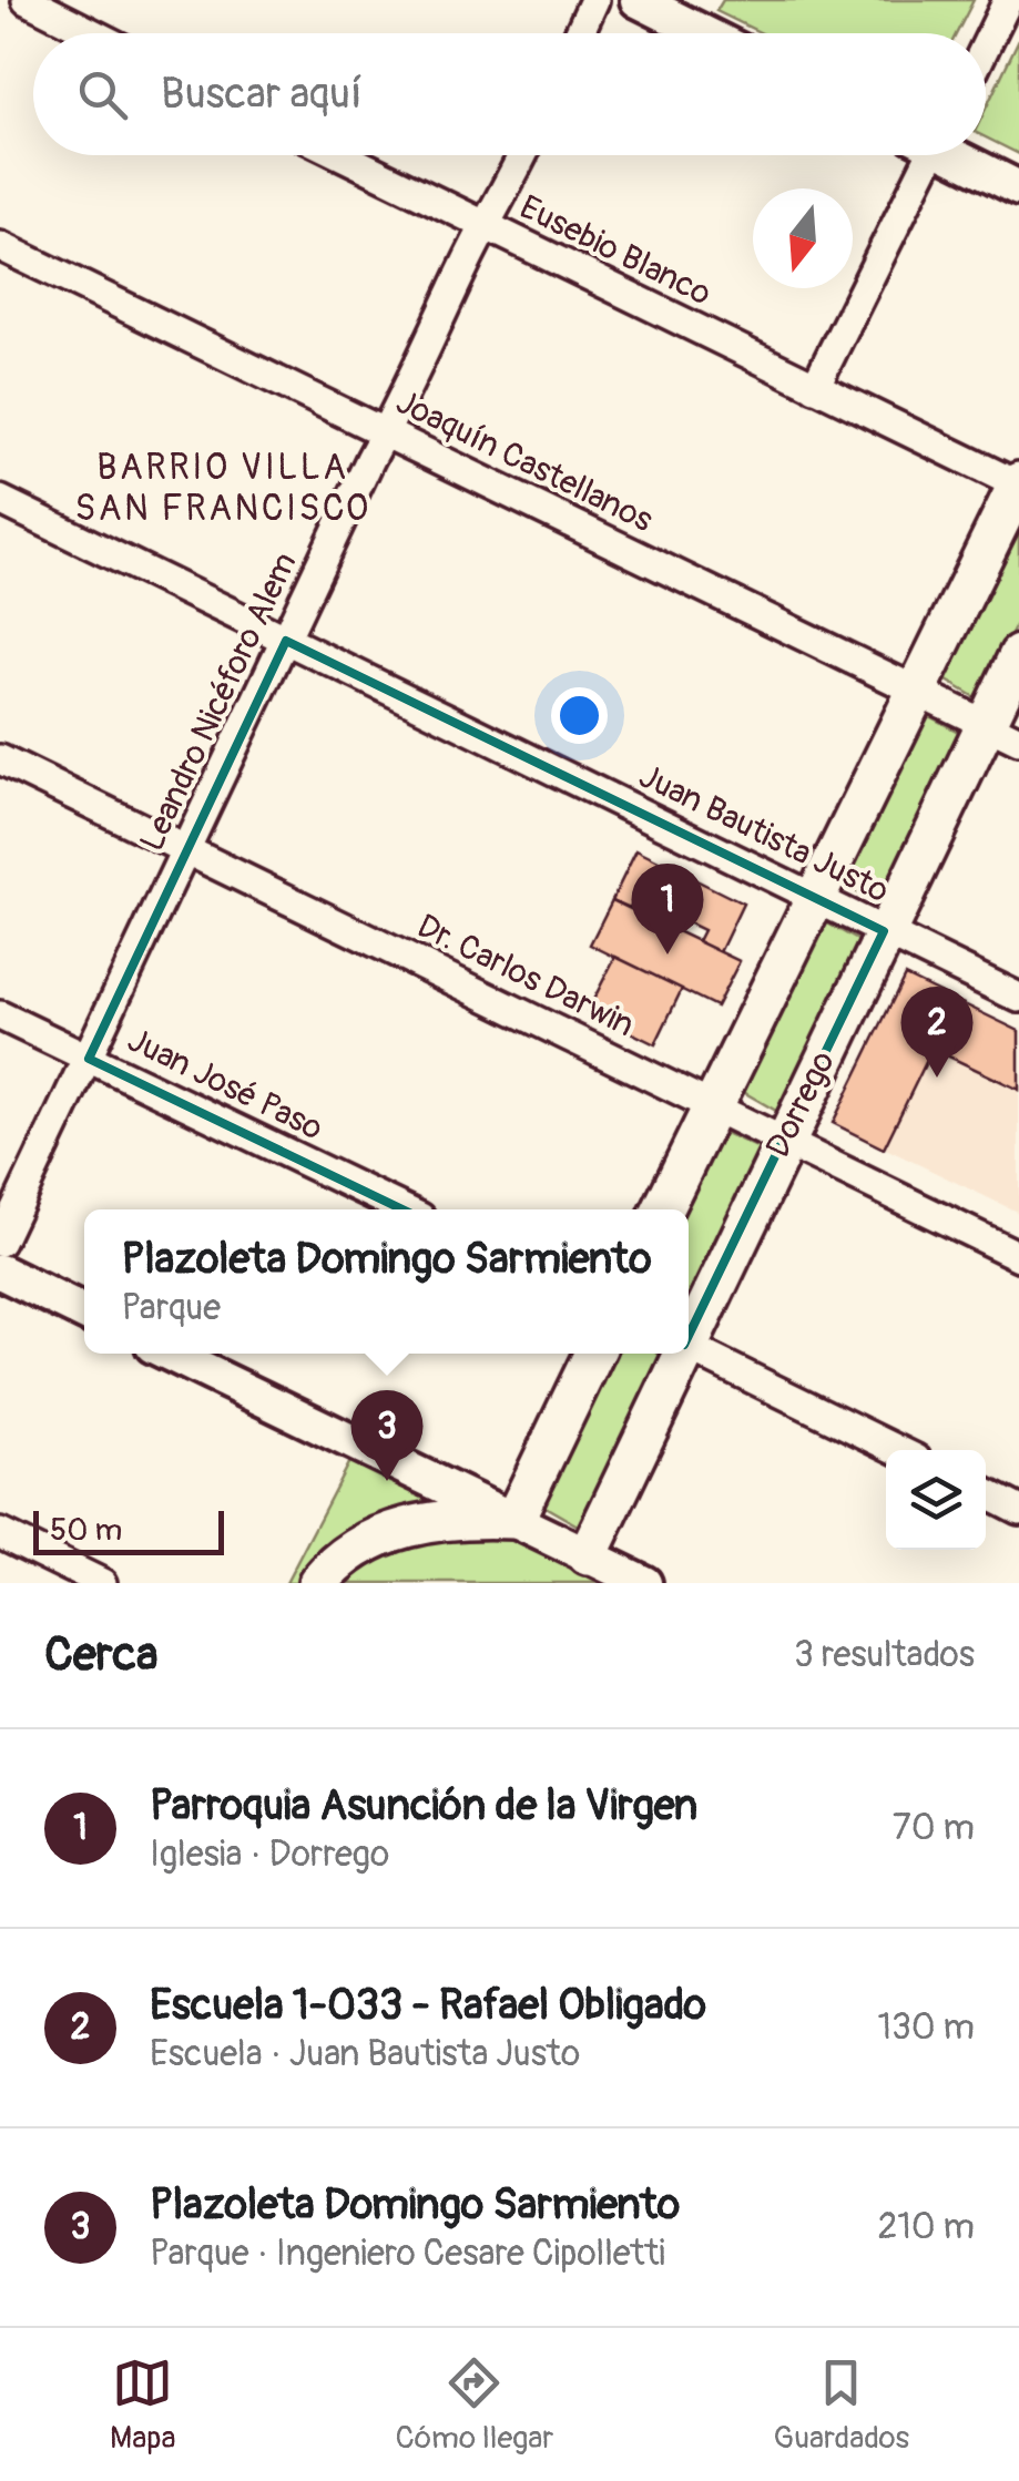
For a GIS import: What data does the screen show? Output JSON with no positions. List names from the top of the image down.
{
  "streets": {
    "main road": ["Dorrego"],
    "street": [
      "Eusebio Blanco",
      "Joaquín Castellanos",
      "Leandro Nicéforo Alem",
      "Juan Bautista Justo",
      "Dr. Carlos Darwin",
      "Juan José Paso"
    ]
  },
  "crossings": [
    ["Eusebio Blanco", "Leandro Nicéforo Alem"],
    ["Joaquín Castellanos", "Leandro Nicéforo Alem"],
    ["Joaquín Castellanos", "Dorrego"],
    ["Leandro Nicéforo Alem", "Juan Bautista Justo"],
    ["Leandro Nicéforo Alem", "Dr. Carlos Darwin"],
    ["Leandro Nicéforo Alem", "Juan José Paso"],
    ["Juan Bautista Justo", "Dorrego"],
    ["Dr. Carlos Darwin", "Dorrego"]
  ],
  "districts": ["BARRIO VILLA SAN FRANCISCO"],
  "scale_bar": "50 m",
  "north": "bottom",
  "page": {
    "search": "Buscar aquí",
    "pins": ["1", "2", "3"],
    "popup": ["Plazoleta Domingo Sarmiento", "Parque"],
    "scale": "50 m",
    "heading": ["Cerca", "3 resultados"],
    "list": [
      {
        "mark": "1",
        "name": "Parroquia Asunción de la Virgen",
        "note": "Iglesia · Dorrego",
        "value": "70 m"
      },
      {
        "mark": "2",
        "name": "Escuela 1-033 - Rafael Obligado",
        "note": "Escuela · Juan Bautista Justo",
        "value": "130 m"
      },
      {
        "mark": "3",
        "name": "Plazoleta Domingo Sarmiento",
        "note": "Parque · Ingeniero Cesare Cipolletti",
        "value": "210 m"
      }
    ],
    "nav": ["Mapa", "Cómo llegar", "Guardados"]
  }
}
